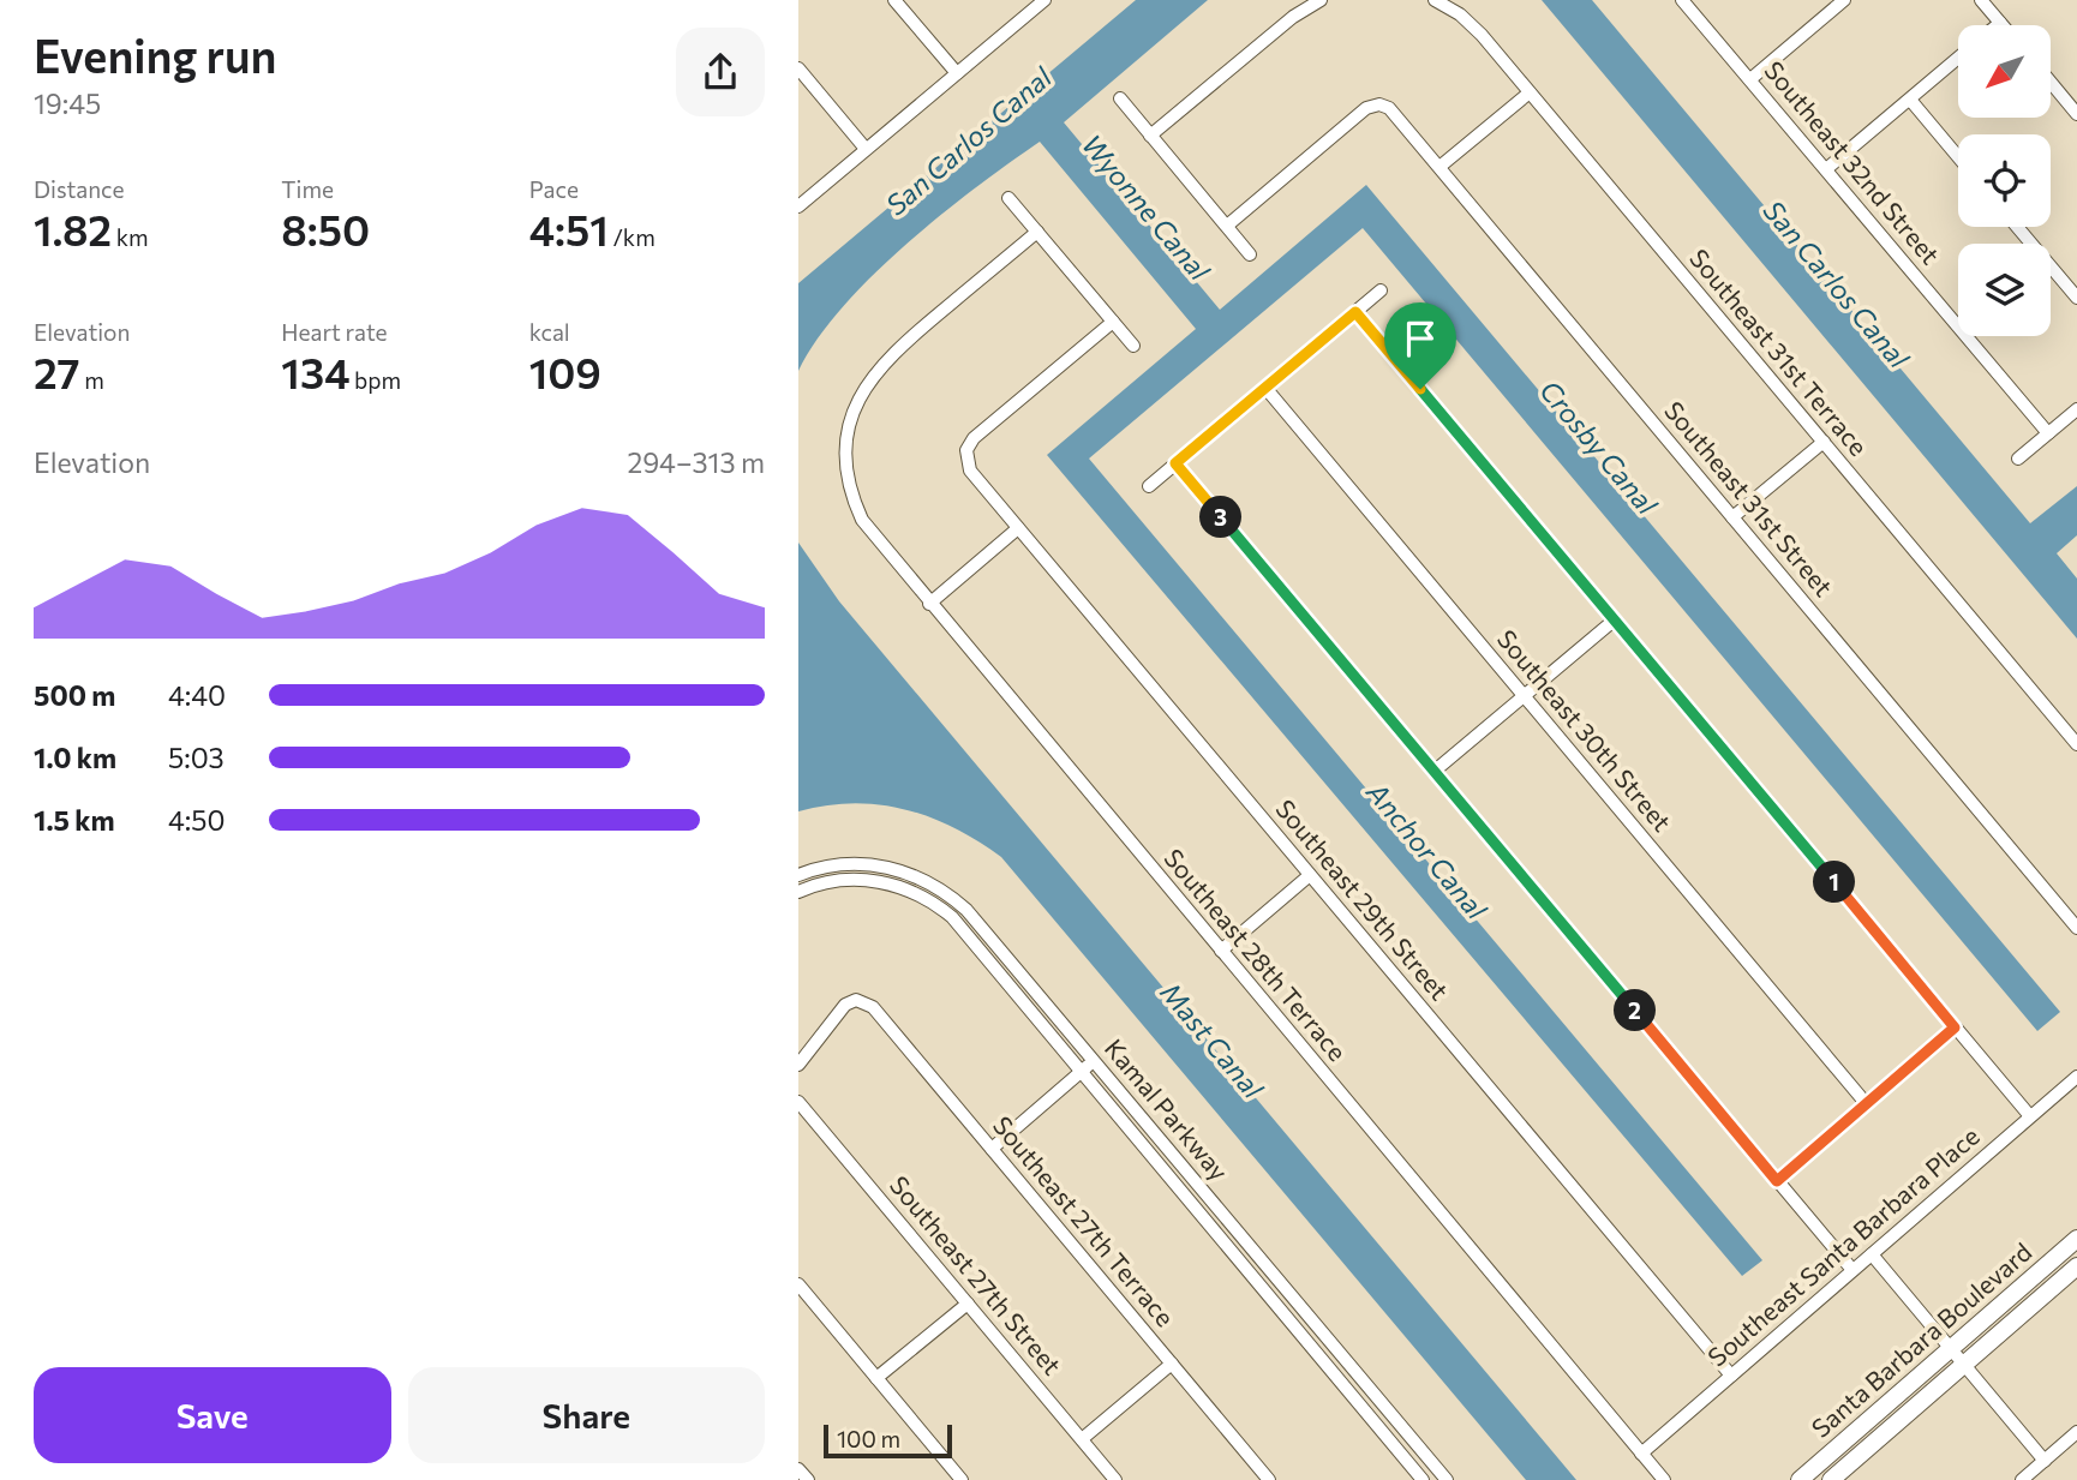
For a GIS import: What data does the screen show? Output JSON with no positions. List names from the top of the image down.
{
  "streets": {
    "main road": ["Santa Barbara Boulevard"],
    "street": [
      "Southeast 32nd Street",
      "Southeast 31st Terrace",
      "Southeast 31st Street",
      "Southeast 30th Street",
      "Southeast 29th Street",
      "Southeast 28th Terrace",
      "Kamal Parkway",
      "Southeast 27th Terrace",
      "Southeast Santa Barbara Place",
      "Southeast 27th Street"
    ]
  },
  "crossings": [
    ["Southeast 29th Street", "Southeast Santa Barbara Place"],
    ["Southeast 28th Terrace", "Southeast Santa Barbara Place"]
  ],
  "water": [
    "San Carlos Canal",
    "Wyonne Canal",
    "Crosby Canal",
    "Anchor Canal",
    "Mast Canal"
  ],
  "scale_bar": "100 m",
  "north": "bottom left",
  "page": {
    "heading": ["Evening run", "19:45"],
    "stats": [
      ["Distance", "1.82 km"],
      ["Time", "8:50"],
      ["Pace", "4:51 /km"],
      ["Elevation", "27 m"],
      ["Heart rate", "134 bpm"],
      ["kcal", "109"]
    ],
    "chart": ["Elevation", "294–313 m"],
    "pins": ["3", "1", "2"],
    "list": [
      {
        "name": "500 m",
        "note": "4:40"
      },
      {
        "name": "1.0 km",
        "note": "5:03"
      },
      {
        "name": "1.5 km",
        "note": "4:50"
      }
    ],
    "buttons": ["Save", "Share"],
    "scale": "100 m"
  }
}
